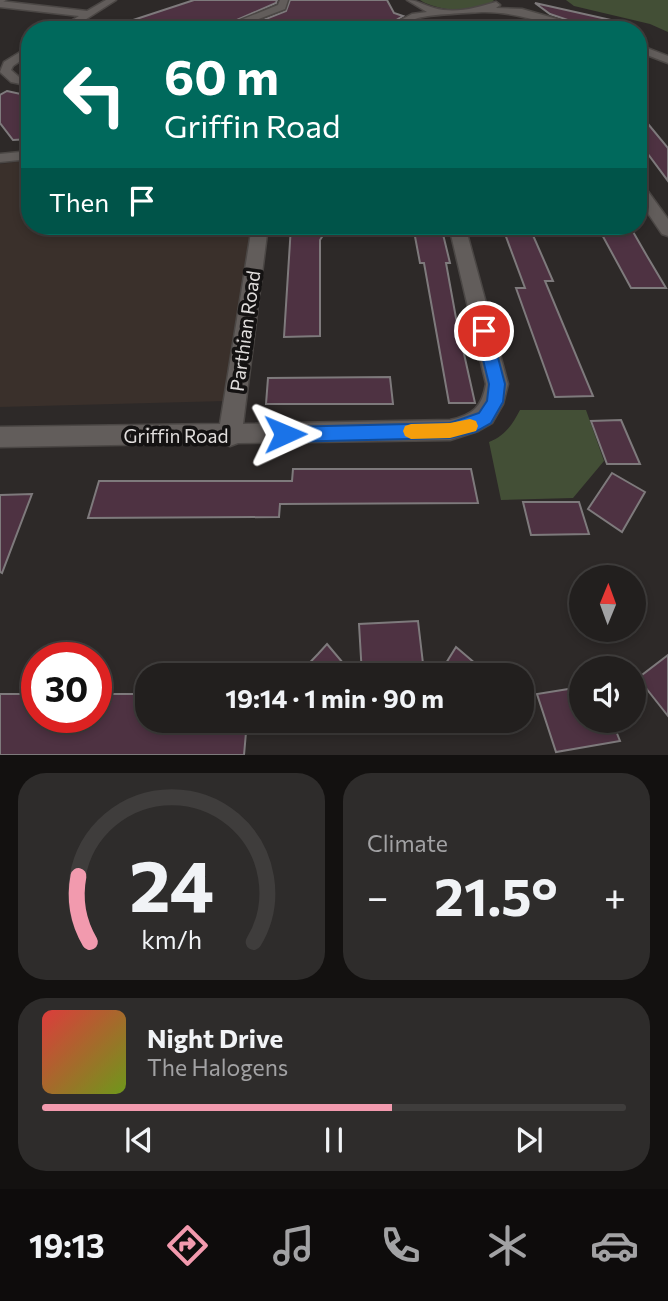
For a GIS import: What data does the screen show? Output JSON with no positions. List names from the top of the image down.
{
  "streets": {
    "street": ["Parthian Road", "Griffin Road"]
  },
  "crossings": [
    ["Parthian Road", "Griffin Road"]
  ],
  "north": "top",
  "page": {
    "turn": ["60 m", "Griffin Road"],
    "then": "Then",
    "limit": "30",
    "trip": "19:14 · 1 min · 90 m",
    "tile": "Climate",
    "heat": ["−", "21.5°", "+"],
    "song": ["Night Drive", "The Halogens"],
    "tabs": "19:13",
    "gauge": ["24", "km/h"]
  }
}
